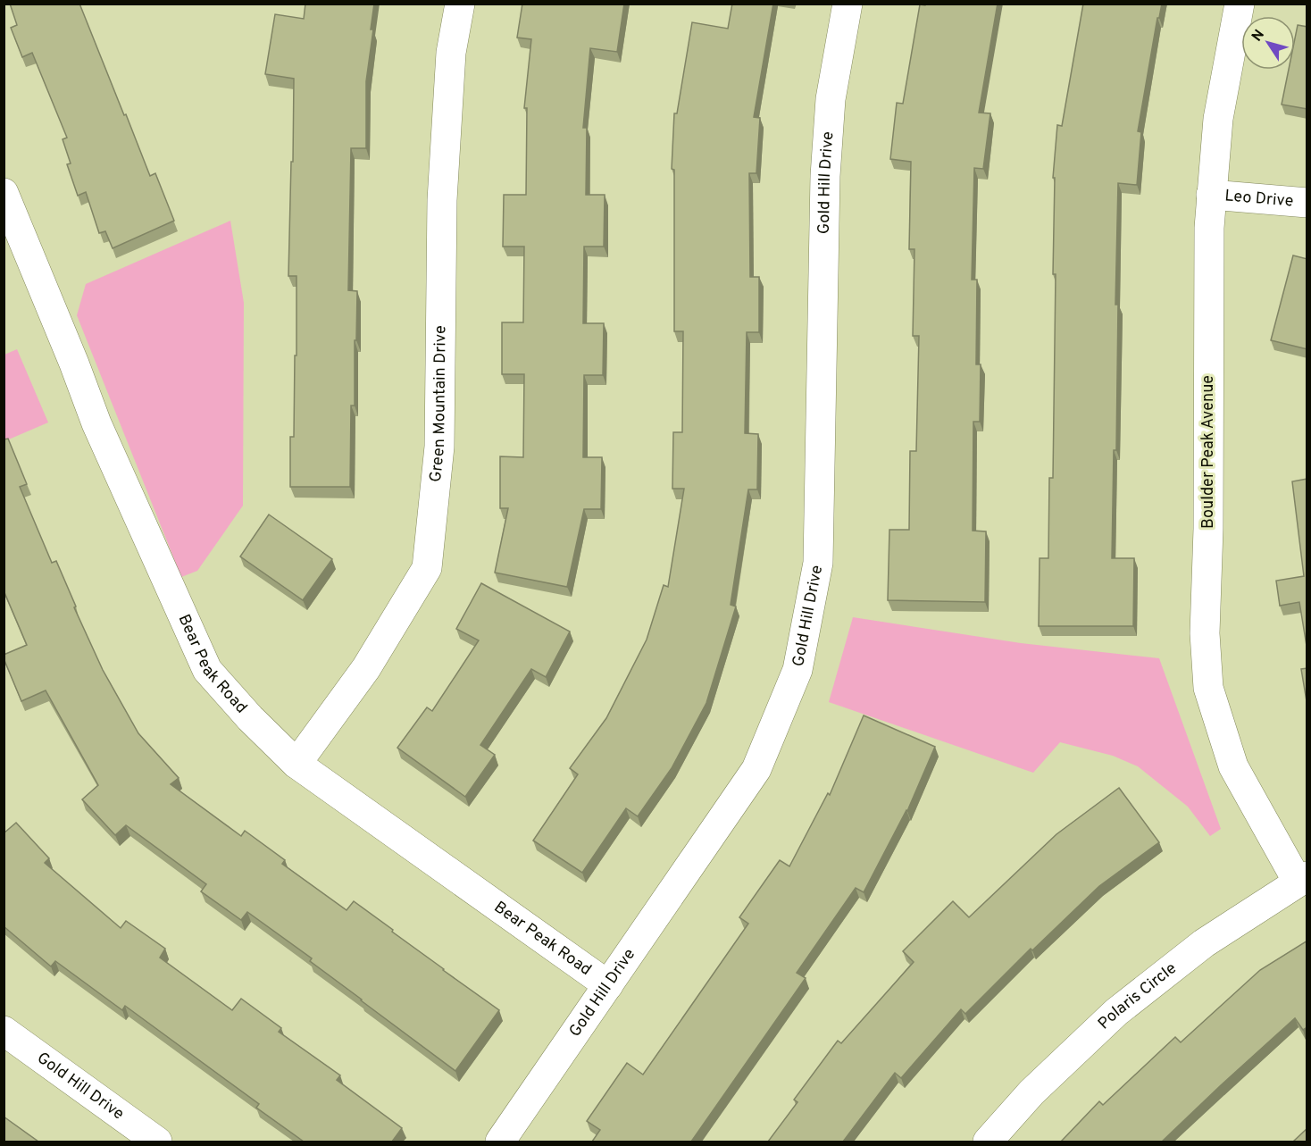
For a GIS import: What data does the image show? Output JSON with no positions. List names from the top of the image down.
{
  "streets": {
    "street": [
      "Gold Hill Drive",
      "Leo Drive",
      "Green Mountain Drive",
      "Boulder Peak Avenue",
      "Bear Peak Road",
      "Polaris Circle"
    ]
  },
  "crossings": [
    ["Gold Hill Drive", "Bear Peak Road"],
    ["Leo Drive", "Boulder Peak Avenue"],
    ["Green Mountain Drive", "Bear Peak Road"],
    ["Boulder Peak Avenue", "Polaris Circle"]
  ],
  "north": "top left"
}
